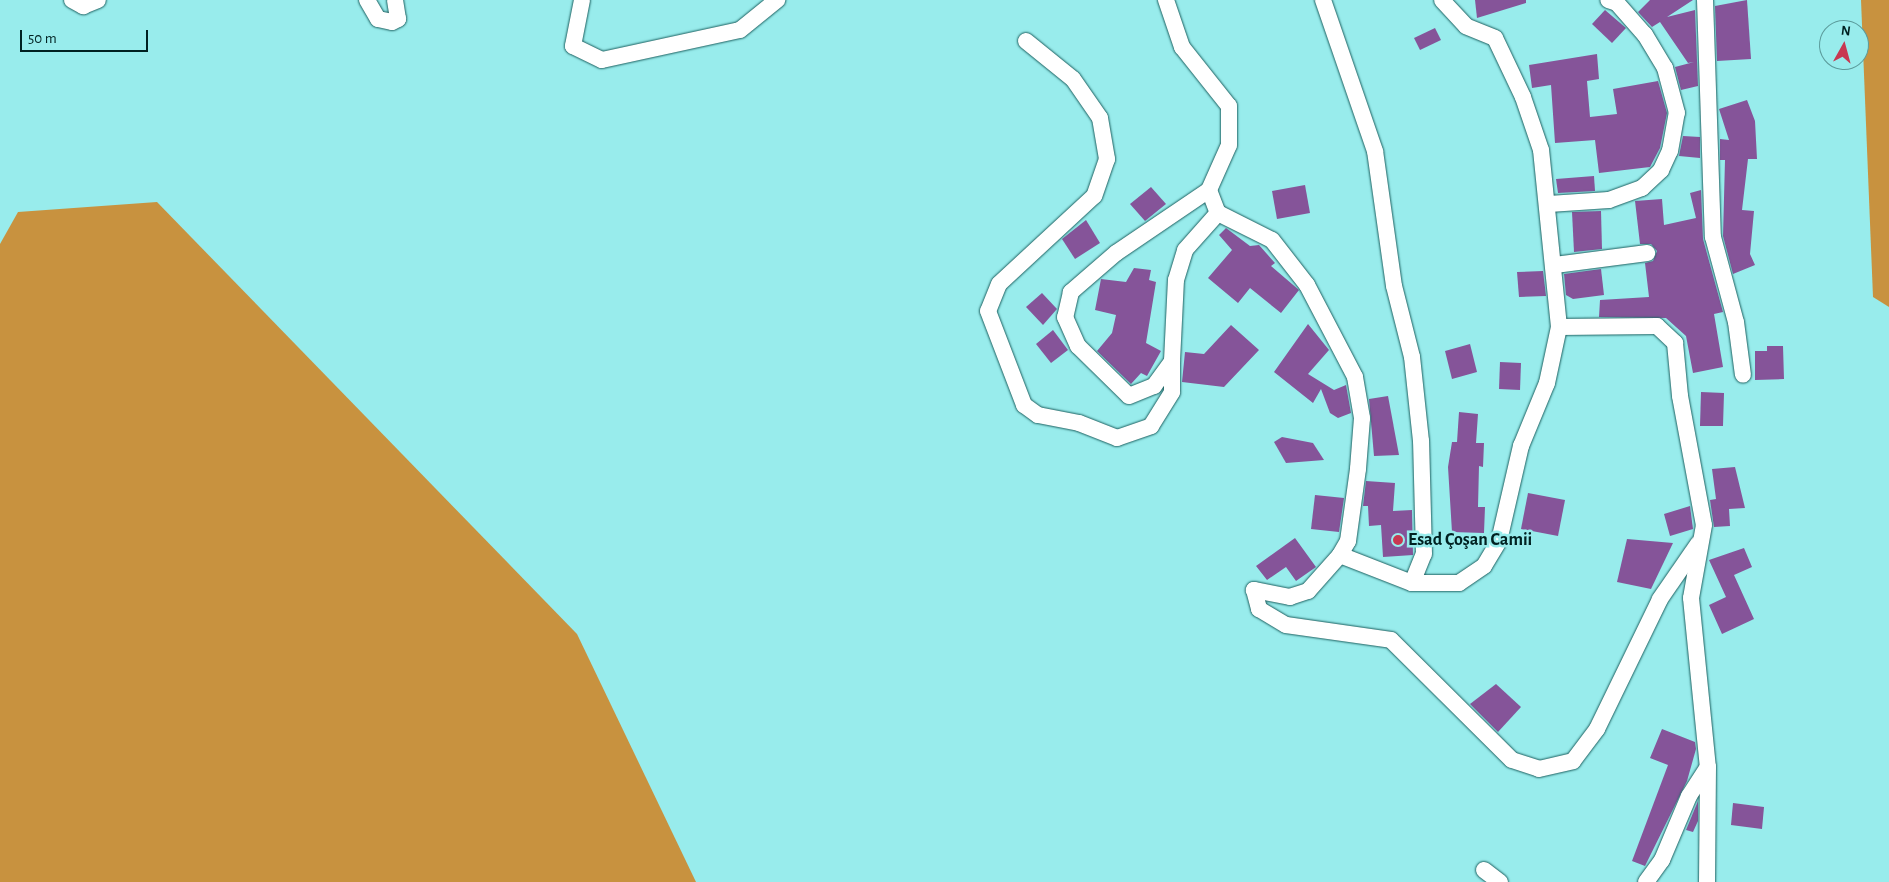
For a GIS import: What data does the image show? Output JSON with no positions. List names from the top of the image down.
{
  "places": ["Esad Çoşan Camii"],
  "scale_bar": "50 m",
  "north": "top"
}
